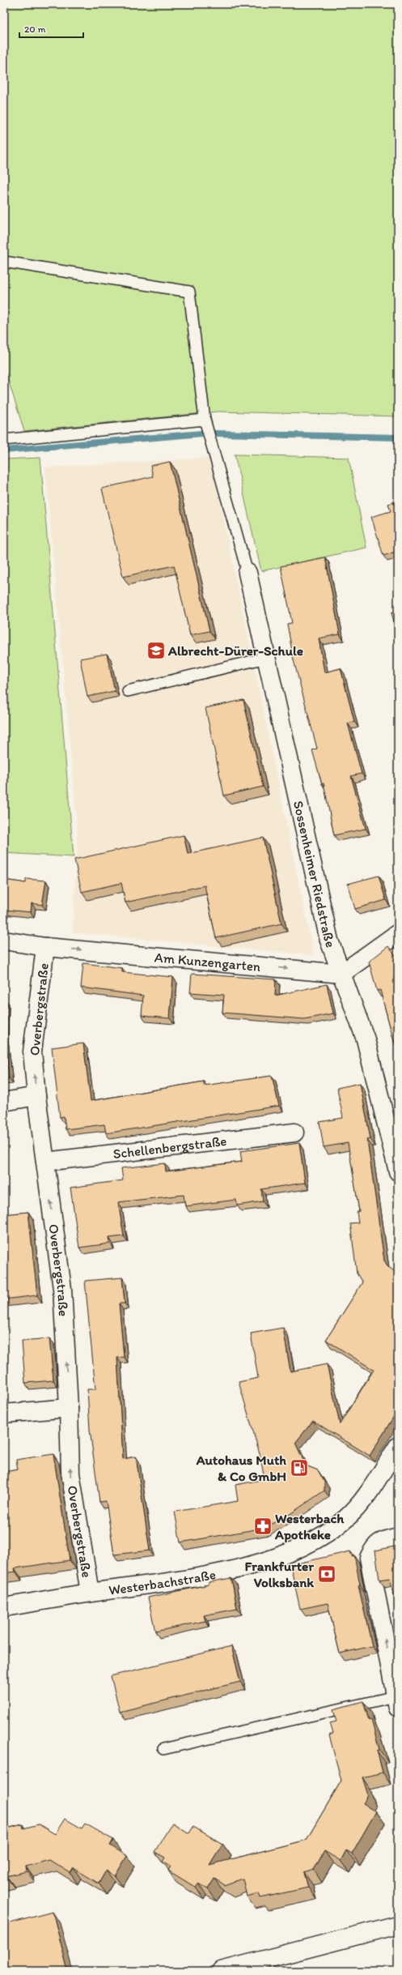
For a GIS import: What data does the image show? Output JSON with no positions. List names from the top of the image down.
{
  "streets": {
    "street": [
      "Sossenheimer Riedstraße",
      "Am Kunzengarten",
      "Overbergstraße",
      "Schellenbergstraße",
      "Westerbachstraße"
    ]
  },
  "crossings": [
    ["Sossenheimer Riedstraße", "Am Kunzengarten"],
    ["Am Kunzengarten", "Overbergstraße"],
    ["Overbergstraße", "Schellenbergstraße"],
    ["Overbergstraße", "Westerbachstraße"]
  ],
  "one_way": ["Am Kunzengarten", "Overbergstraße"],
  "places": {
    "school or university": ["Albrecht-Dürer-Schule"],
    "fuel station": ["Autohaus Muth & Co GmbH"],
    "pharmacy": ["Westerbach Apotheke"],
    "bank": ["Frankfurter Volksbank"]
  },
  "scale_bar": "20 m"
}
